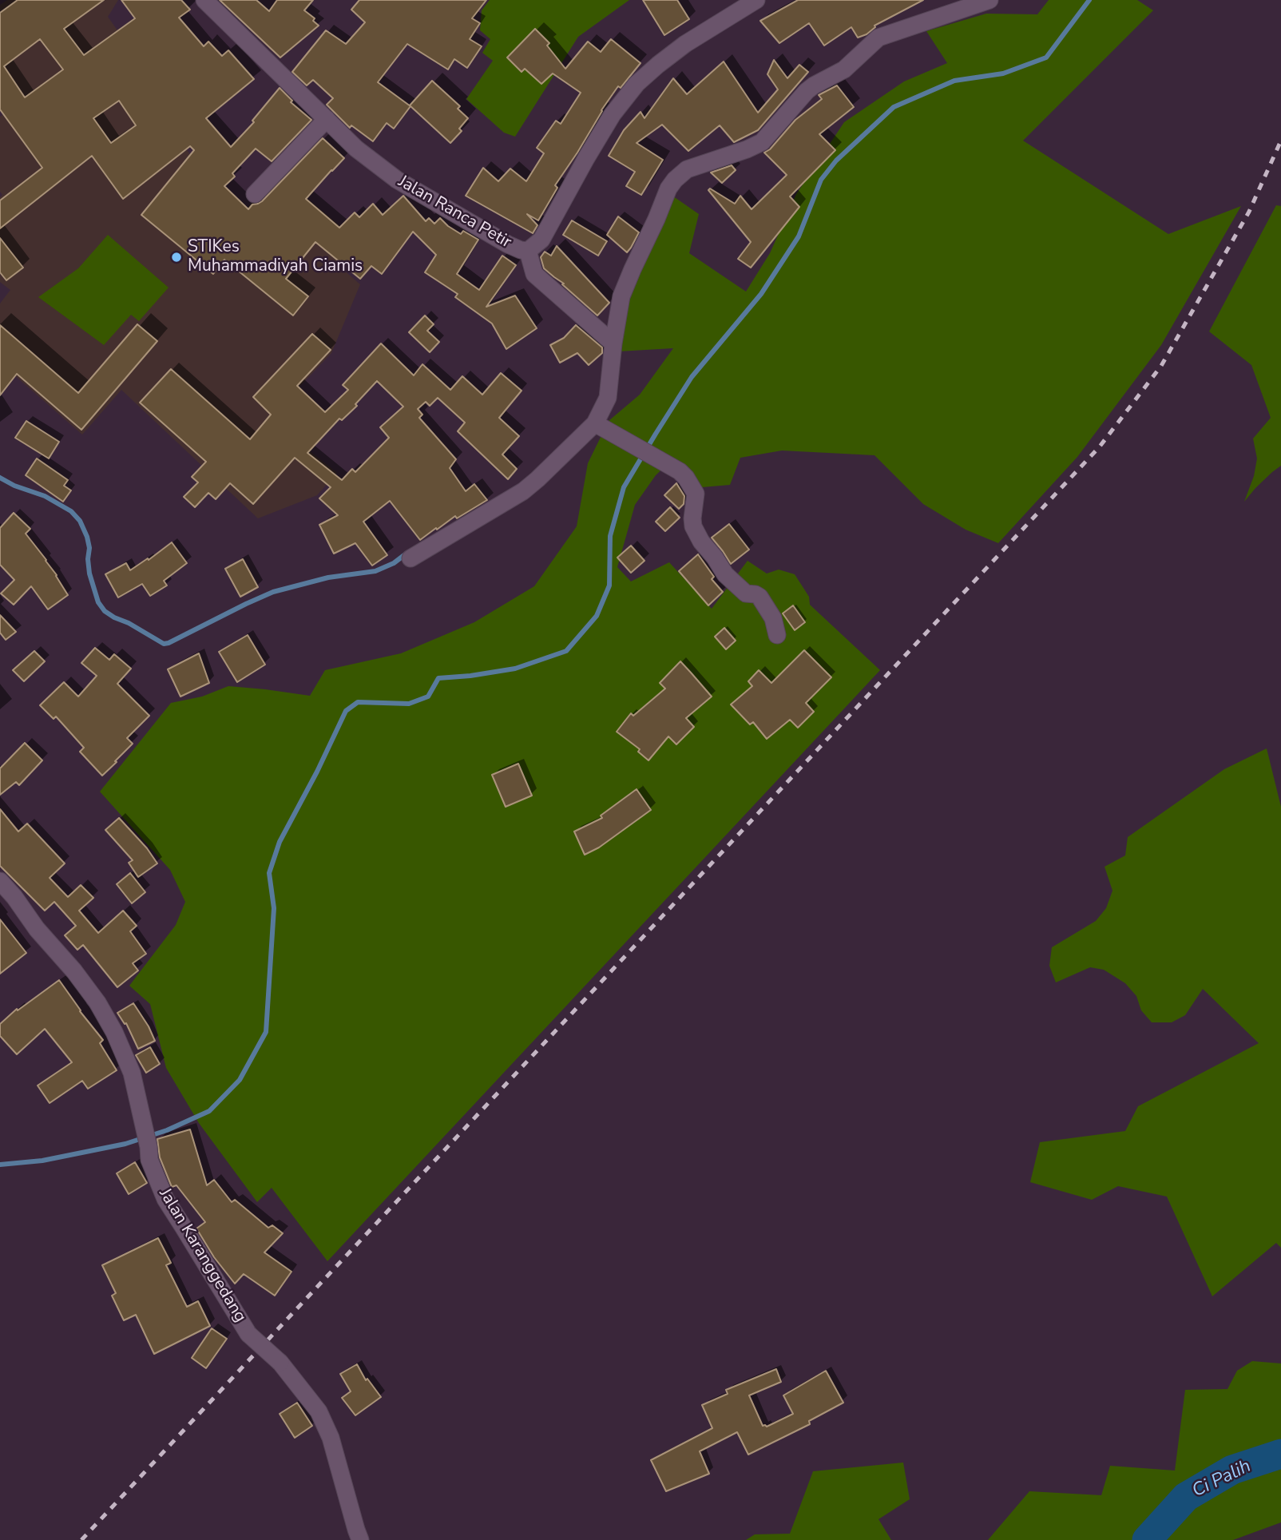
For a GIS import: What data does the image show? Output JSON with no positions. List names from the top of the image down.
{
  "streets": {
    "street": ["Jalan Ranca Petir", "Jalan Karanggedang"]
  },
  "water": ["Ci Palih"],
  "places": ["STIKes Muhammadiyah Ciamis"]
}
